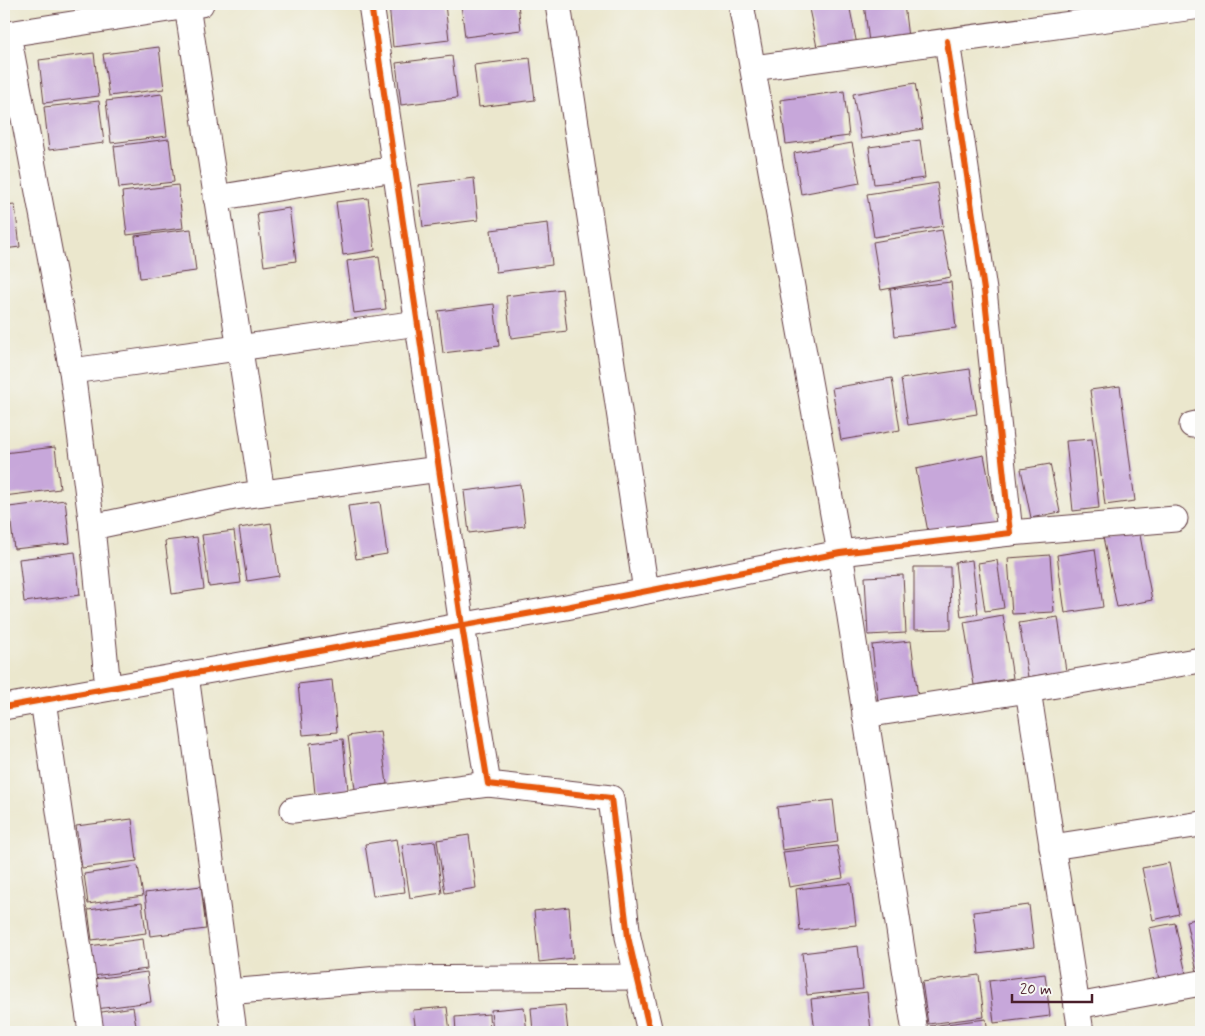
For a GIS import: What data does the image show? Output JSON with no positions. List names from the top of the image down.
{
  "scale_bar": "20 m"
}
